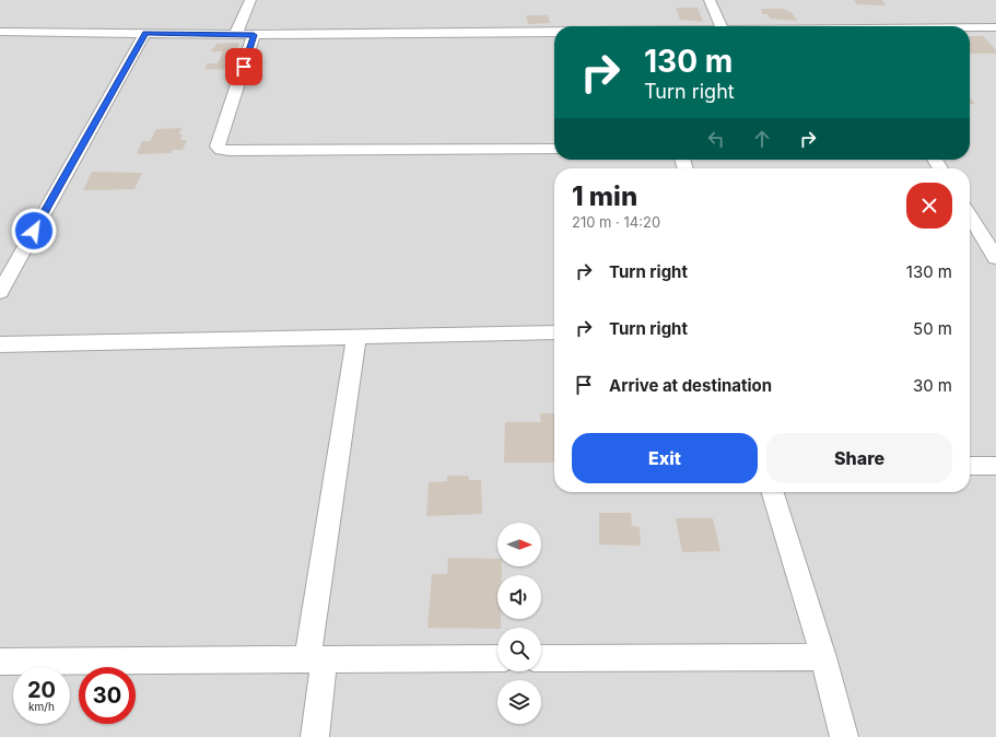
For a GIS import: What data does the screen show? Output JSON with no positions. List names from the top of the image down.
{
  "north": "right",
  "page": {
    "turn": ["130 m", "Turn right"],
    "heading": ["1 min", "210 m · 14:20"],
    "list": [
      {
        "name": "Turn right",
        "value": "130 m"
      },
      {
        "name": "Turn right",
        "value": "50 m"
      },
      {
        "name": "Arrive at destination",
        "value": "30 m"
      }
    ],
    "buttons": ["Exit", "Share"],
    "speed": "20 km/h",
    "limit": "30"
  }
}
